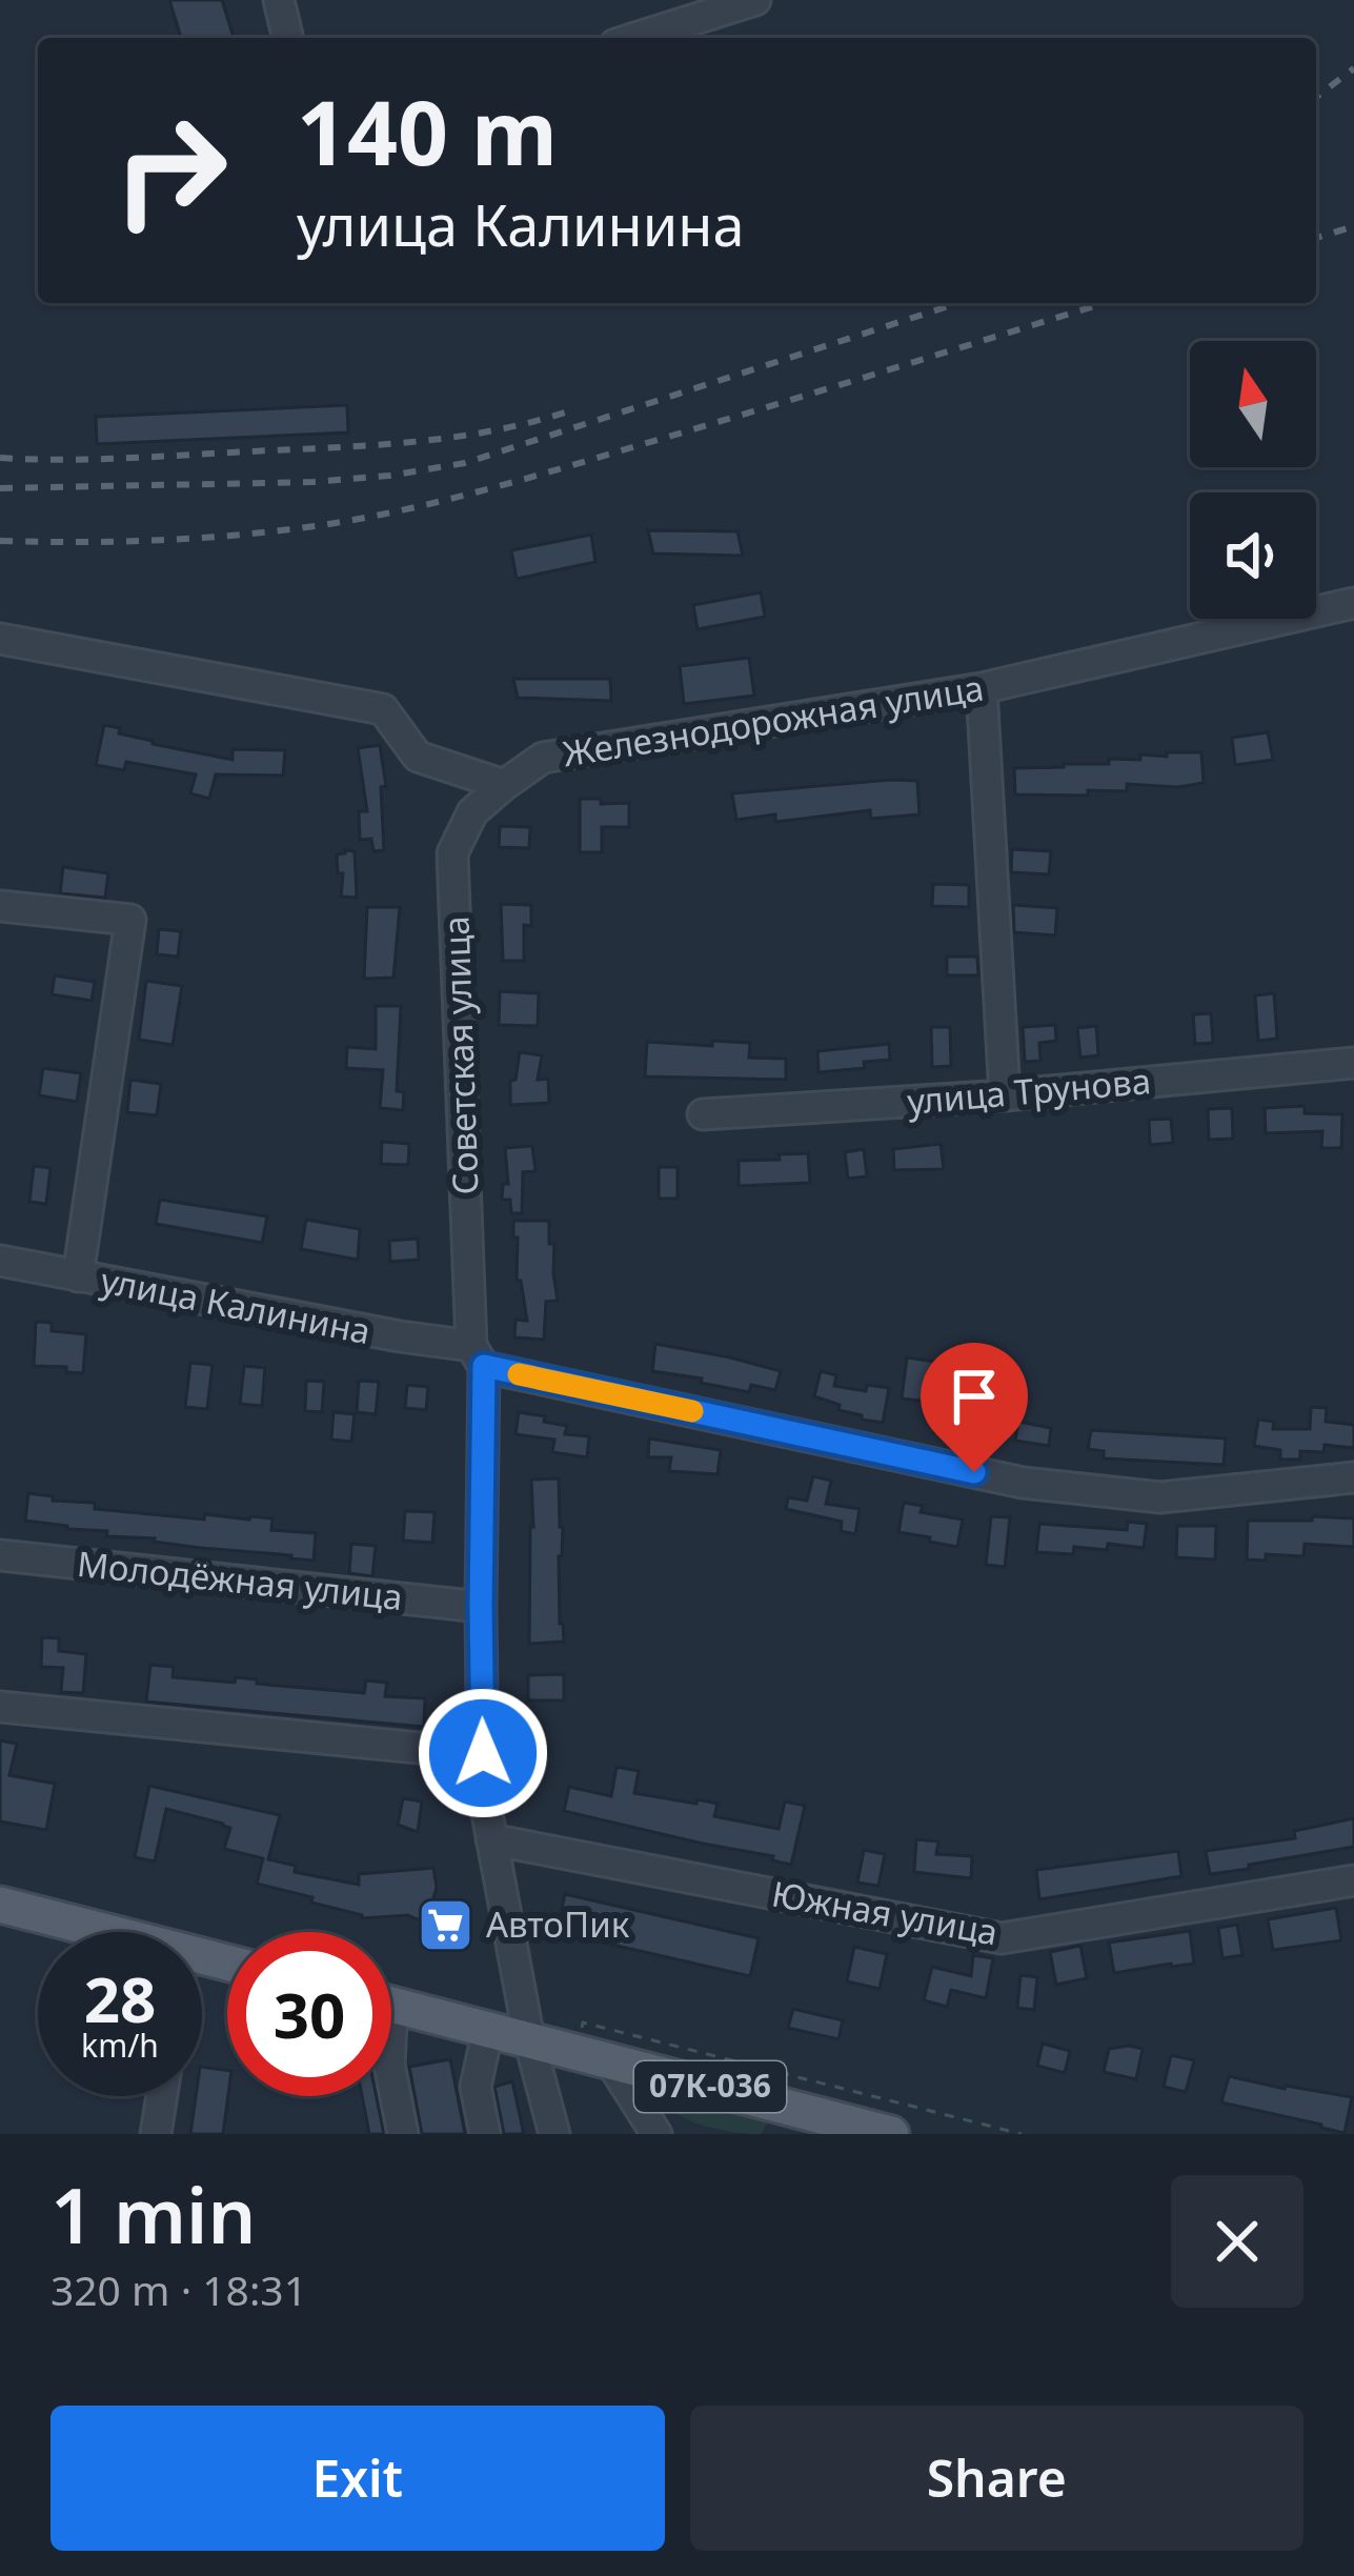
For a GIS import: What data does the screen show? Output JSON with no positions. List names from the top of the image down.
{
  "streets": {
    "main road": ["07К-036"],
    "street": [
      "Железнодорожная улица",
      "Советская улица",
      "улица Трунова",
      "улица Калинина",
      "Молодёжная улица",
      "Южная улица"
    ]
  },
  "crossings": [
    ["Железнодорожная улица", "Советская улица"],
    ["Советская улица", "улица Калинина"],
    ["Советская улица", "Молодёжная улица"],
    ["Советская улица", "Южная улица"],
    ["Советская улица", "07К-036"]
  ],
  "places": {
    "supermarket": ["АвтоПик"]
  },
  "north": "top",
  "page": {
    "turn": ["140 m", "улица Калинина"],
    "speed": "28 km/h",
    "limit": "30",
    "heading": ["1 min", "320 m · 18:31"],
    "buttons": ["Exit", "Share"]
  }
}
